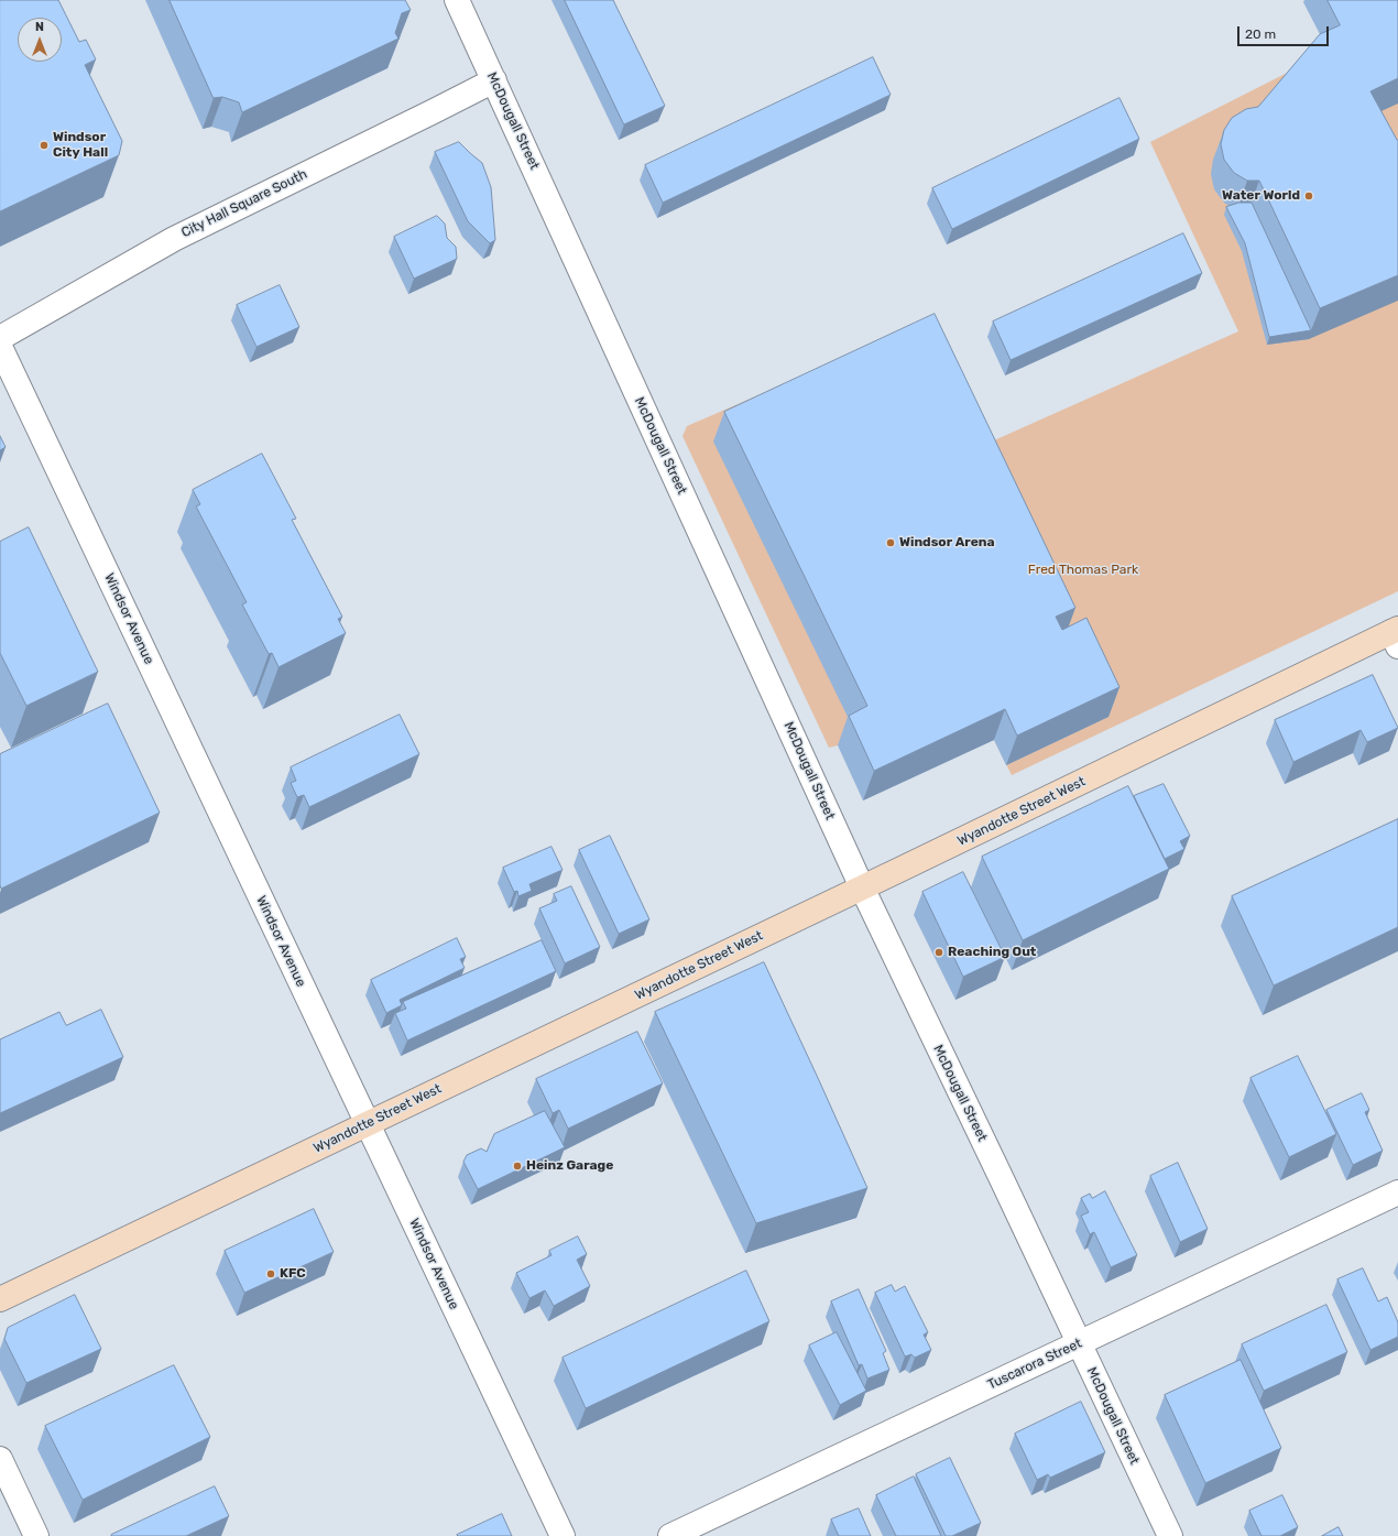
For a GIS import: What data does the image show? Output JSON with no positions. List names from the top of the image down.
{
  "streets": {
    "main road": ["Wyandotte Street West"],
    "street": [
      "McDougall Street",
      "City Hall Square South",
      "Windsor Avenue",
      "Tuscarora Street"
    ]
  },
  "crossings": [
    ["McDougall Street", "City Hall Square South"],
    ["McDougall Street", "Wyandotte Street West"],
    ["McDougall Street", "Tuscarora Street"],
    ["Windsor Avenue", "Wyandotte Street West"]
  ],
  "parks": ["Fred Thomas Park"],
  "places": [
    "Windsor City Hall",
    "Water World",
    "Windsor Arena",
    "Reaching Out",
    "Heinz Garage",
    "KFC"
  ],
  "scale_bar": "20 m",
  "north": "top"
}
